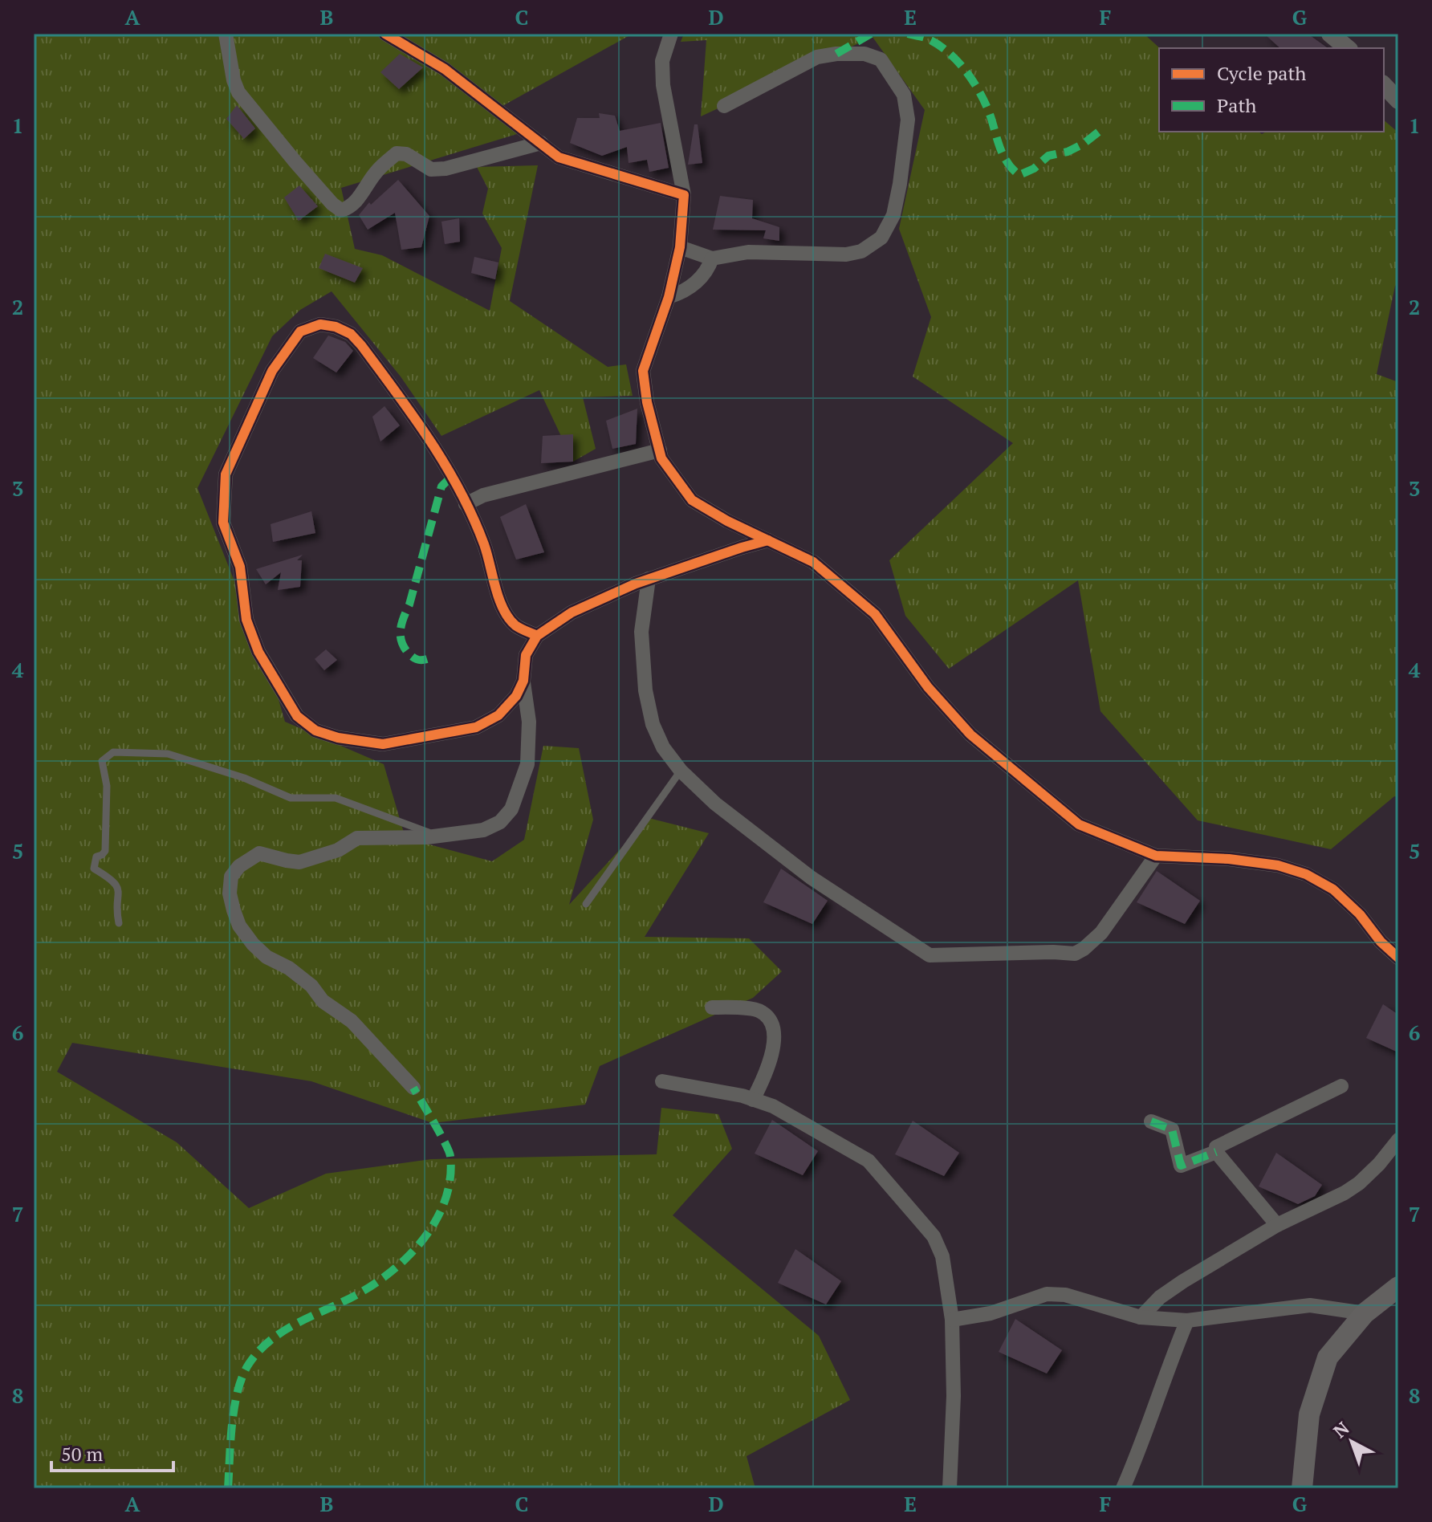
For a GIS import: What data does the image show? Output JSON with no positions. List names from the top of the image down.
{
  "legend": ["Cycle path", "Path"],
  "scale_bar": "50 m",
  "north": "top left",
  "grid": {
    "columns": [
      "A",
      "B",
      "C",
      "D",
      "E",
      "F",
      "G"
    ],
    "rows": [
      "1",
      "2",
      "3",
      "4",
      "5",
      "6",
      "7",
      "8"
    ]
  }
}
